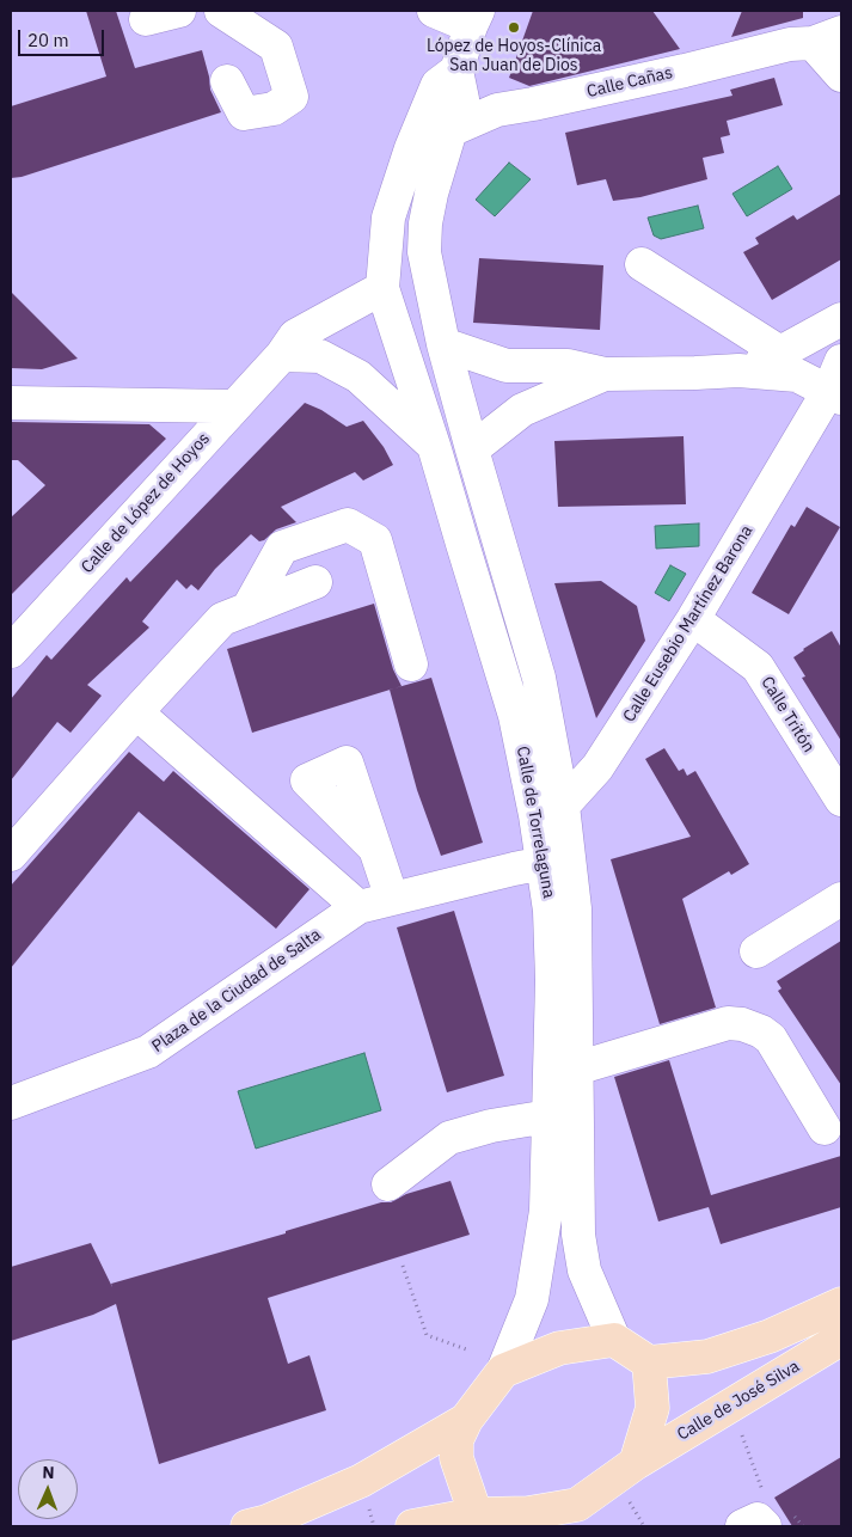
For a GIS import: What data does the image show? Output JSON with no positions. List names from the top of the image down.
{
  "streets": {
    "main road": ["Calle de José Silva"],
    "street": [
      "Calle Cañas",
      "Calle de López de Hoyos",
      "Calle Eusebio Martínez Barona",
      "Calle Tritón",
      "Calle de Torrelaguna",
      "Plaza de la Ciudad de Salta"
    ]
  },
  "crossings": [
    ["Calle de López de Hoyos", "Calle de Torrelaguna"],
    ["Calle Eusebio Martínez Barona", "Calle Tritón"],
    ["Calle Eusebio Martínez Barona", "Calle de Torrelaguna"],
    ["Calle de Torrelaguna", "Plaza de la Ciudad de Salta"],
    ["Calle de Torrelaguna", "Calle de José Silva"]
  ],
  "places": ["López de Hoyos-Clínica San Juan de Dios"],
  "scale_bar": "20 m",
  "north": "top"
}
